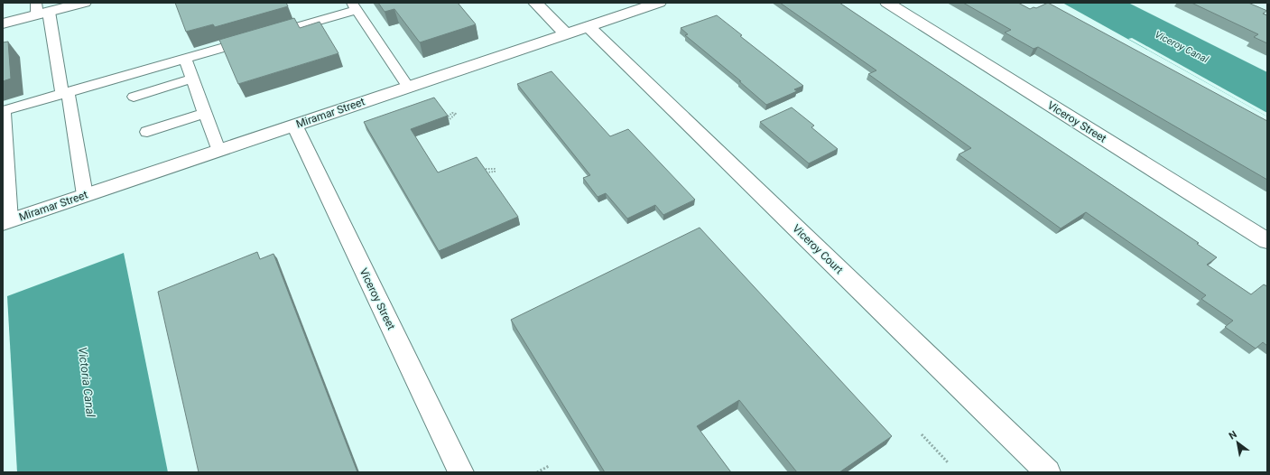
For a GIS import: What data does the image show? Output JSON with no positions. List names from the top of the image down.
{
  "streets": {
    "street": ["Miramar Street", "Viceroy Street", "Viceroy Court"]
  },
  "crossings": [
    ["Miramar Street", "Viceroy Street"],
    ["Miramar Street", "Viceroy Court"]
  ],
  "water": ["Viceroy Canal", "Victoria Canal"],
  "north": "top left"
}
